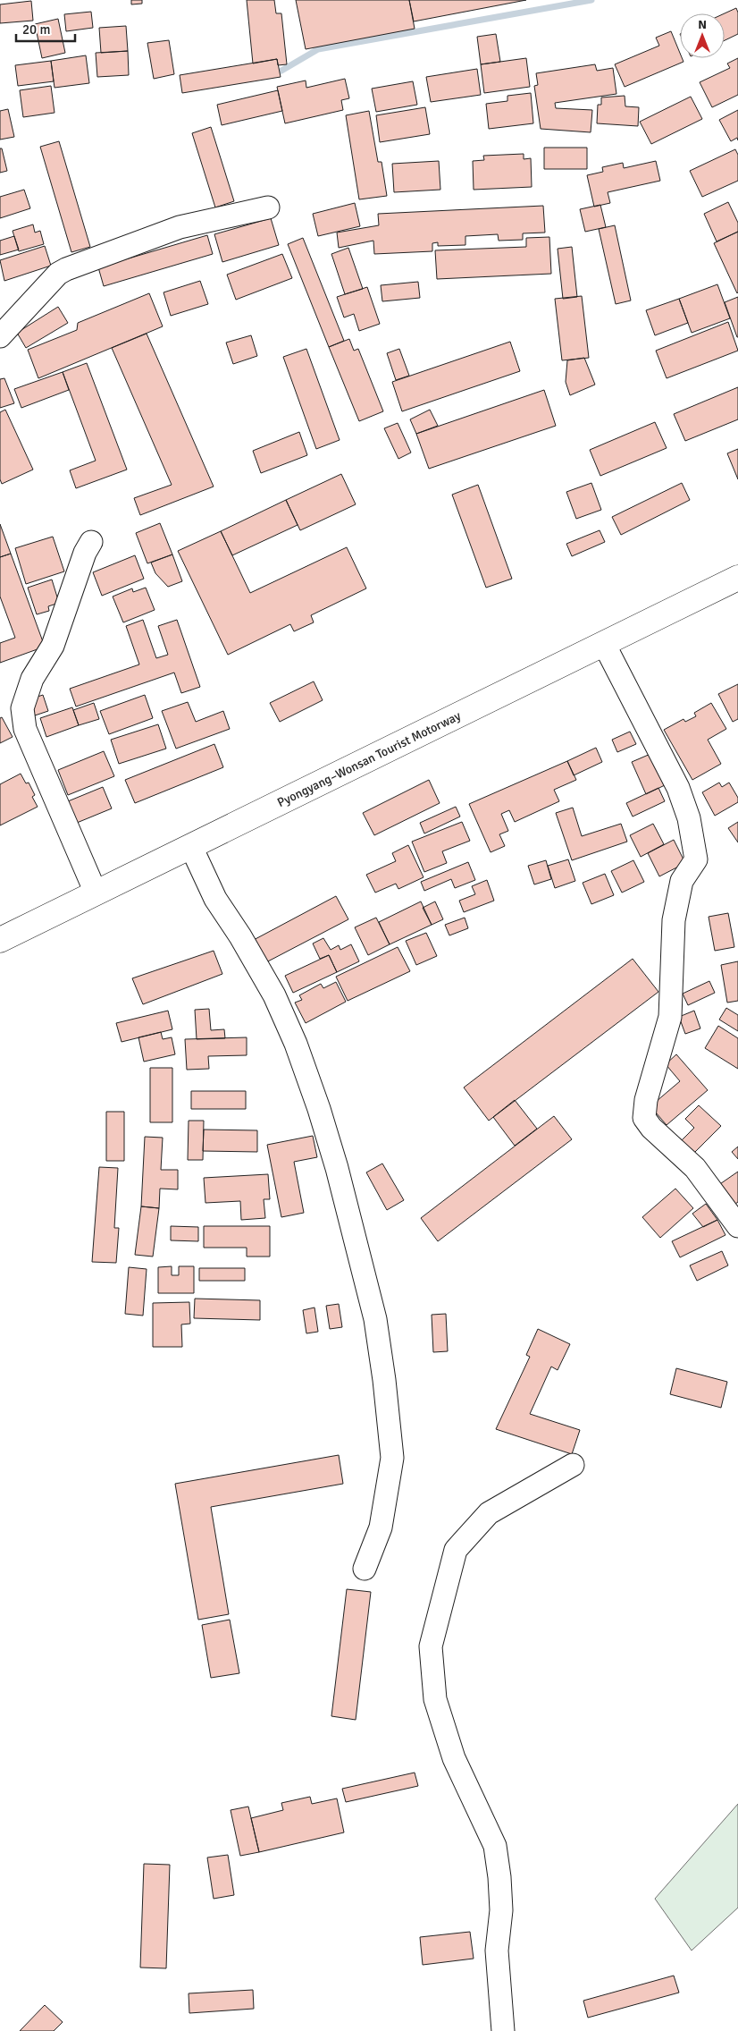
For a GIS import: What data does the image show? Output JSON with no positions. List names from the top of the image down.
{
  "streets": {
    "highway": ["Pyongyang–Wonsan Tourist Motorway"]
  },
  "scale_bar": "20 m",
  "north": "top"
}
